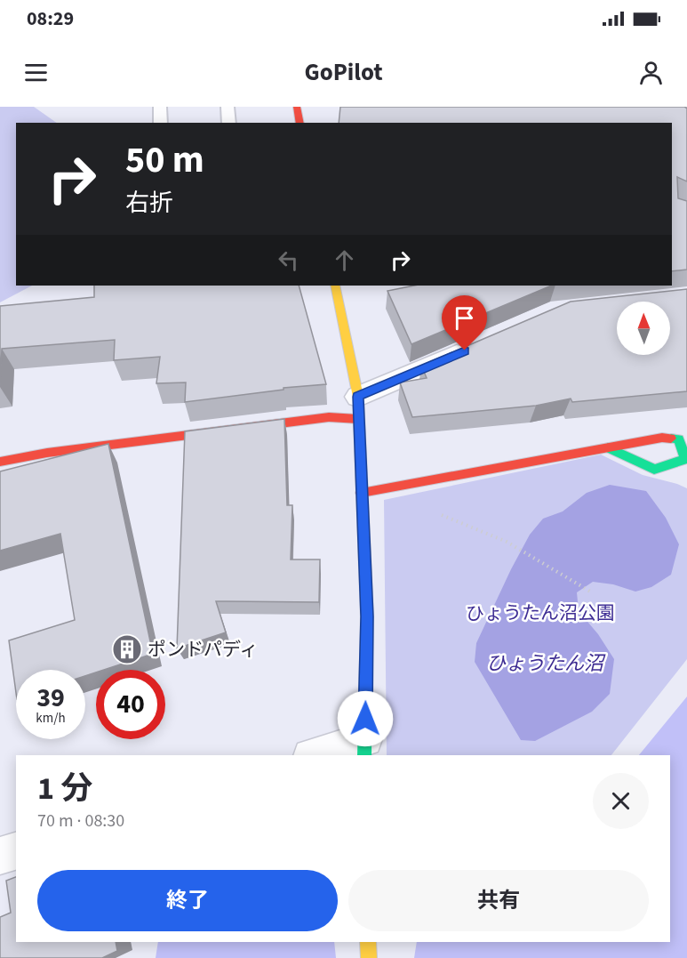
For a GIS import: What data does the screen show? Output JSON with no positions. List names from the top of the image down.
{
  "water": ["ひょうたん沼"],
  "parks": ["ひょうたん沼公園"],
  "places": {
    "building": ["ポンドパディ"]
  },
  "north": "top",
  "page": {
    "status": "08:29",
    "header": "GoPilot",
    "turn": ["50 m", "右折"],
    "speed": "39 km/h",
    "limit": "40",
    "heading": ["1 分", "70 m · 08:30"],
    "buttons": ["終了", "共有"]
  }
}
